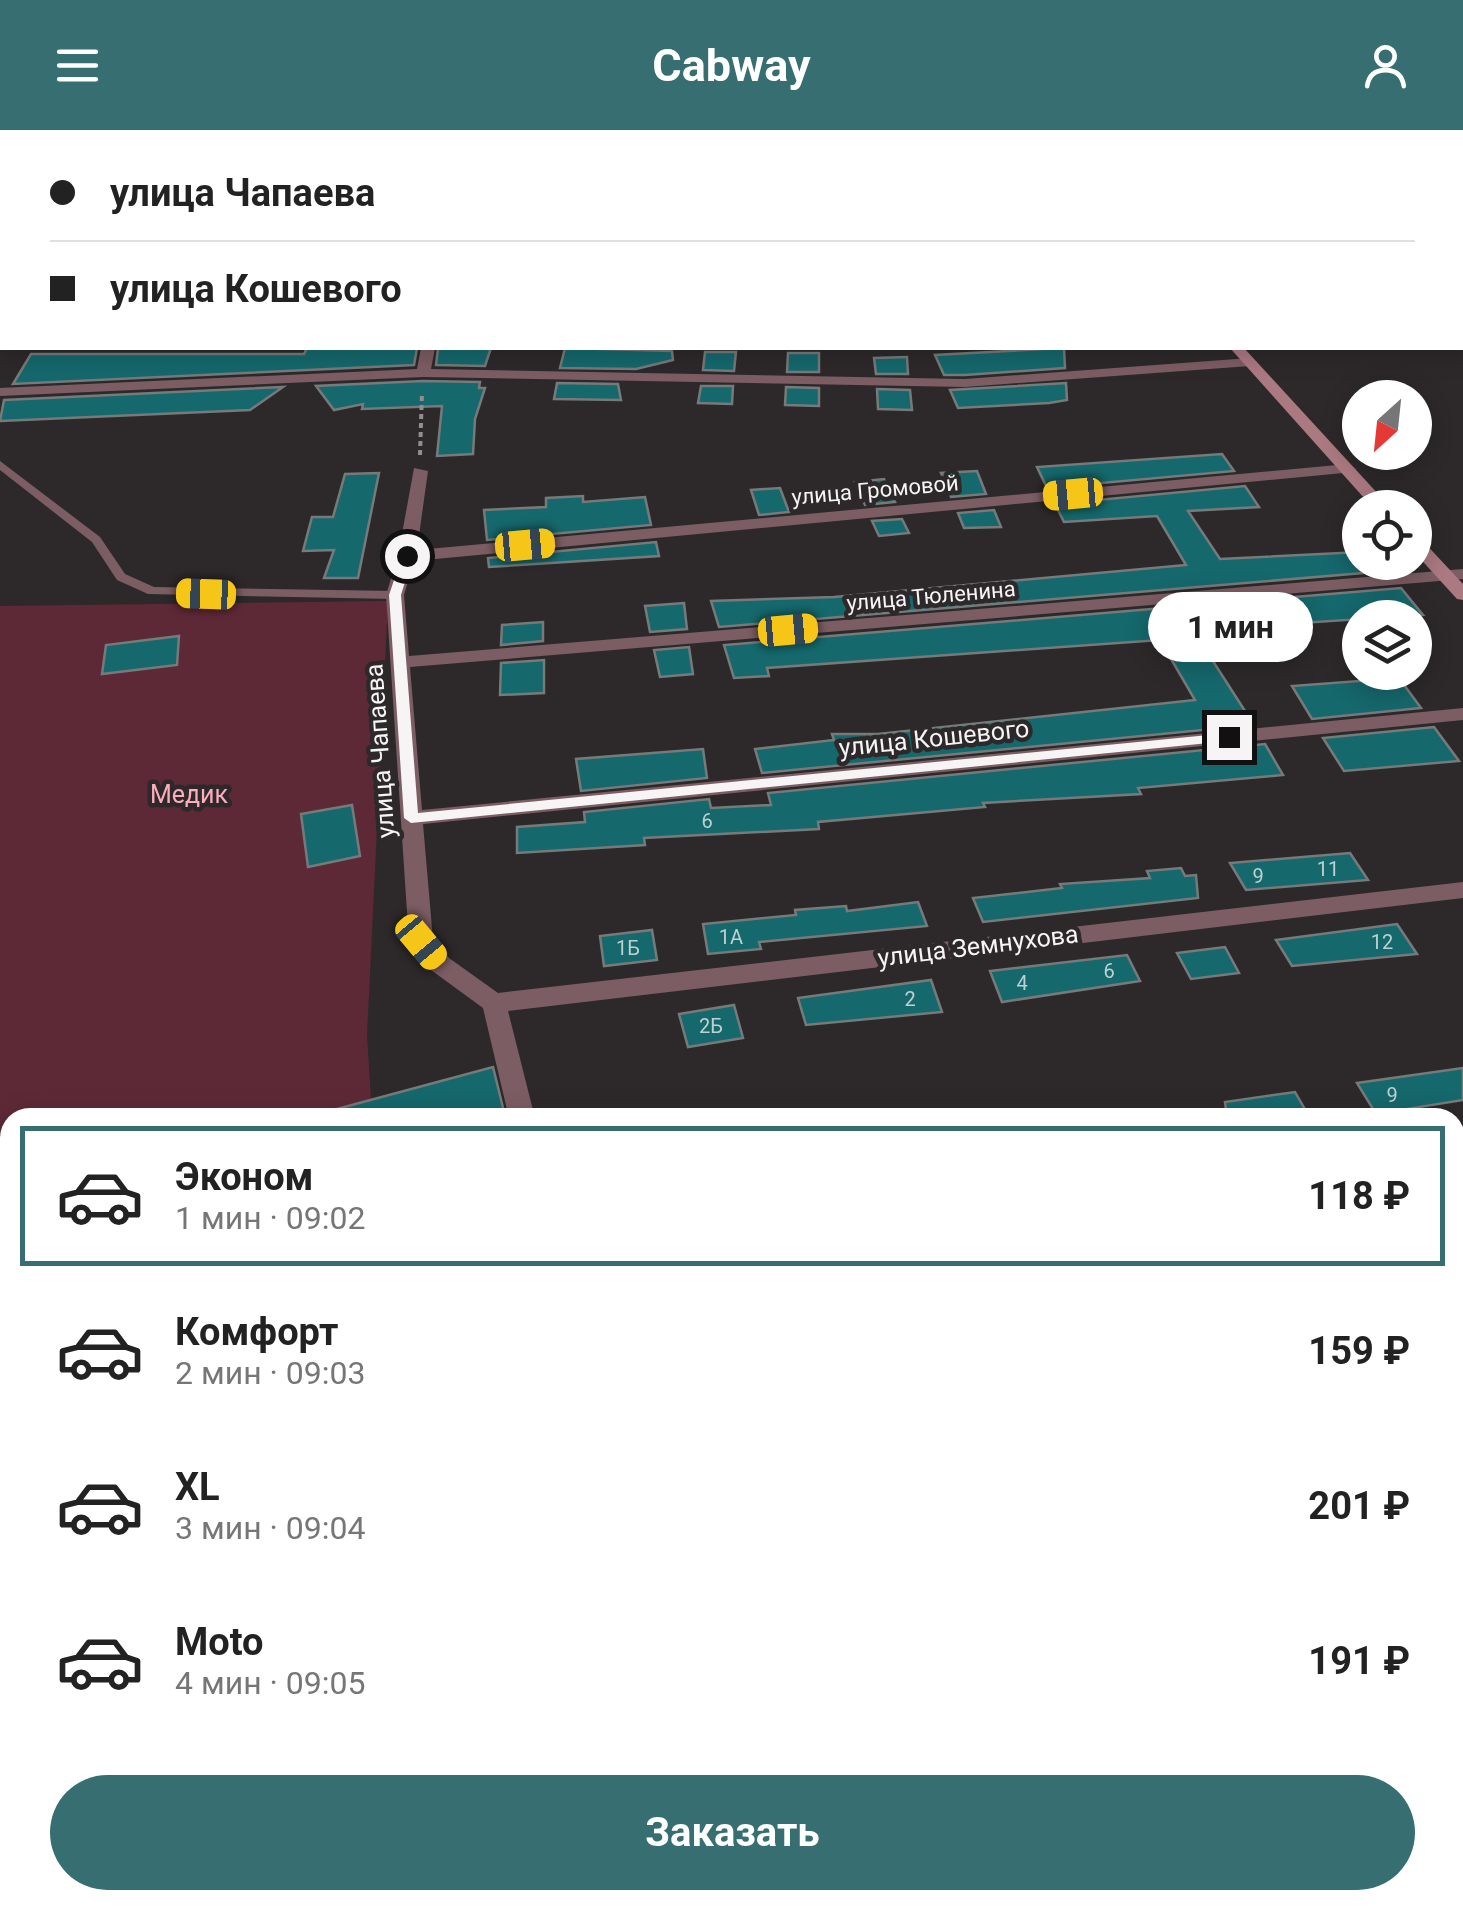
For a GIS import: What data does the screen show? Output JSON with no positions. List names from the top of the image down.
{
  "streets": {
    "street": [
      "улица Громовой",
      "улица Тюленина",
      "улица Кошевого",
      "улица Чапаева",
      "улица Земнухова"
    ]
  },
  "crossings": [
    ["улица Громовой", "улица Чапаева"],
    ["улица Тюленина", "улица Чапаева"],
    ["улица Кошевого", "улица Чапаева"],
    ["улица Чапаева", "улица Земнухова"]
  ],
  "parks": ["Медик"],
  "house_numbers": [
    "6",
    "11",
    "9",
    "1А",
    "12",
    "1Б",
    "6",
    "4",
    "2",
    "2Б",
    "9"
  ],
  "north": "bottom left",
  "page": {
    "header": "Cabway",
    "banner": ["улица Чапаева", "улица Кошевого"],
    "bubble": "1 мин",
    "list": [
      {
        "name": "Эконом",
        "note": "1 мин · 09:02",
        "value": "118 ₽"
      },
      {
        "name": "Комфорт",
        "note": "2 мин · 09:03",
        "value": "159 ₽"
      },
      {
        "name": "XL",
        "note": "3 мин · 09:04",
        "value": "201 ₽"
      },
      {
        "name": "Moto",
        "note": "4 мин · 09:05",
        "value": "191 ₽"
      }
    ],
    "buttons": "Заказать"
  }
}
